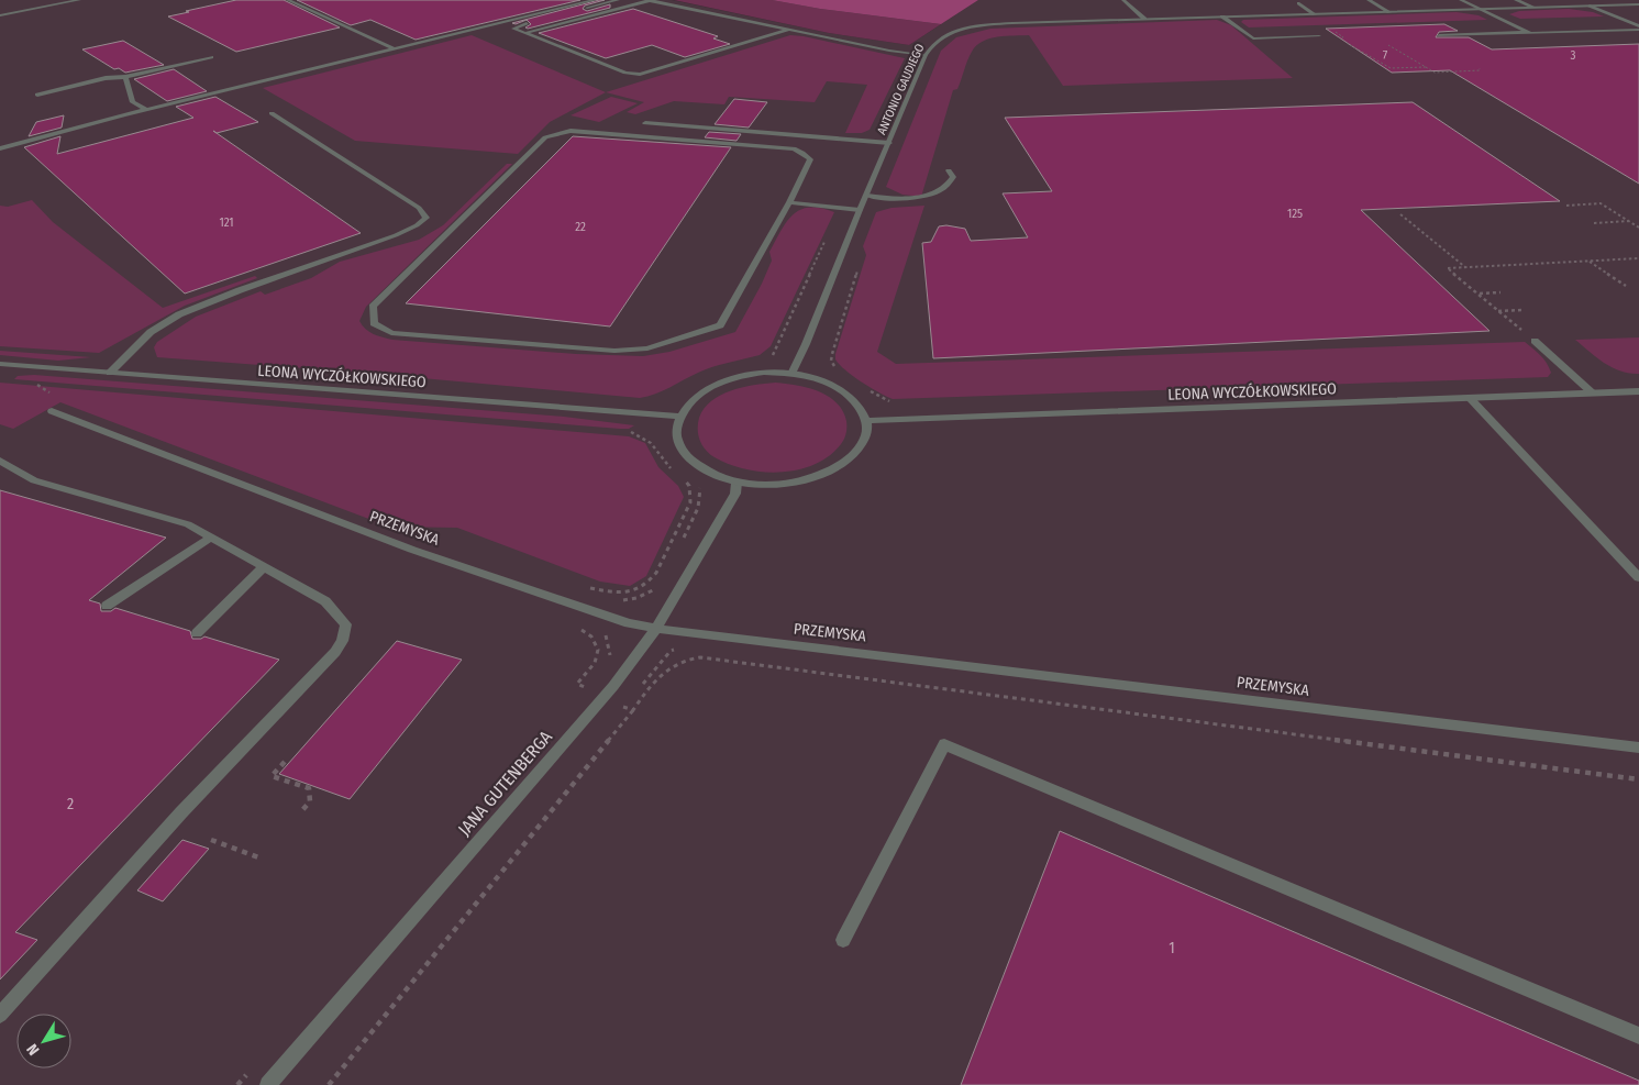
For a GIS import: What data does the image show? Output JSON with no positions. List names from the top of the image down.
{
  "streets": {
    "street": [
      "ANTONIO GAUDIEGO",
      "LEONA WYCZÓŁKOWSKIEGO",
      "PRZEMYSKA",
      "JANA GUTENBERGA"
    ]
  },
  "crossings": [
    ["ANTONIO GAUDIEGO", "LEONA WYCZÓŁKOWSKIEGO"],
    ["ANTONIO GAUDIEGO", "JANA GUTENBERGA"],
    ["LEONA WYCZÓŁKOWSKIEGO", "JANA GUTENBERGA"],
    ["PRZEMYSKA", "JANA GUTENBERGA"]
  ],
  "house_numbers": [
    "7",
    "3",
    "125",
    "121",
    "22",
    "2",
    "1"
  ],
  "north": "bottom left"
}
